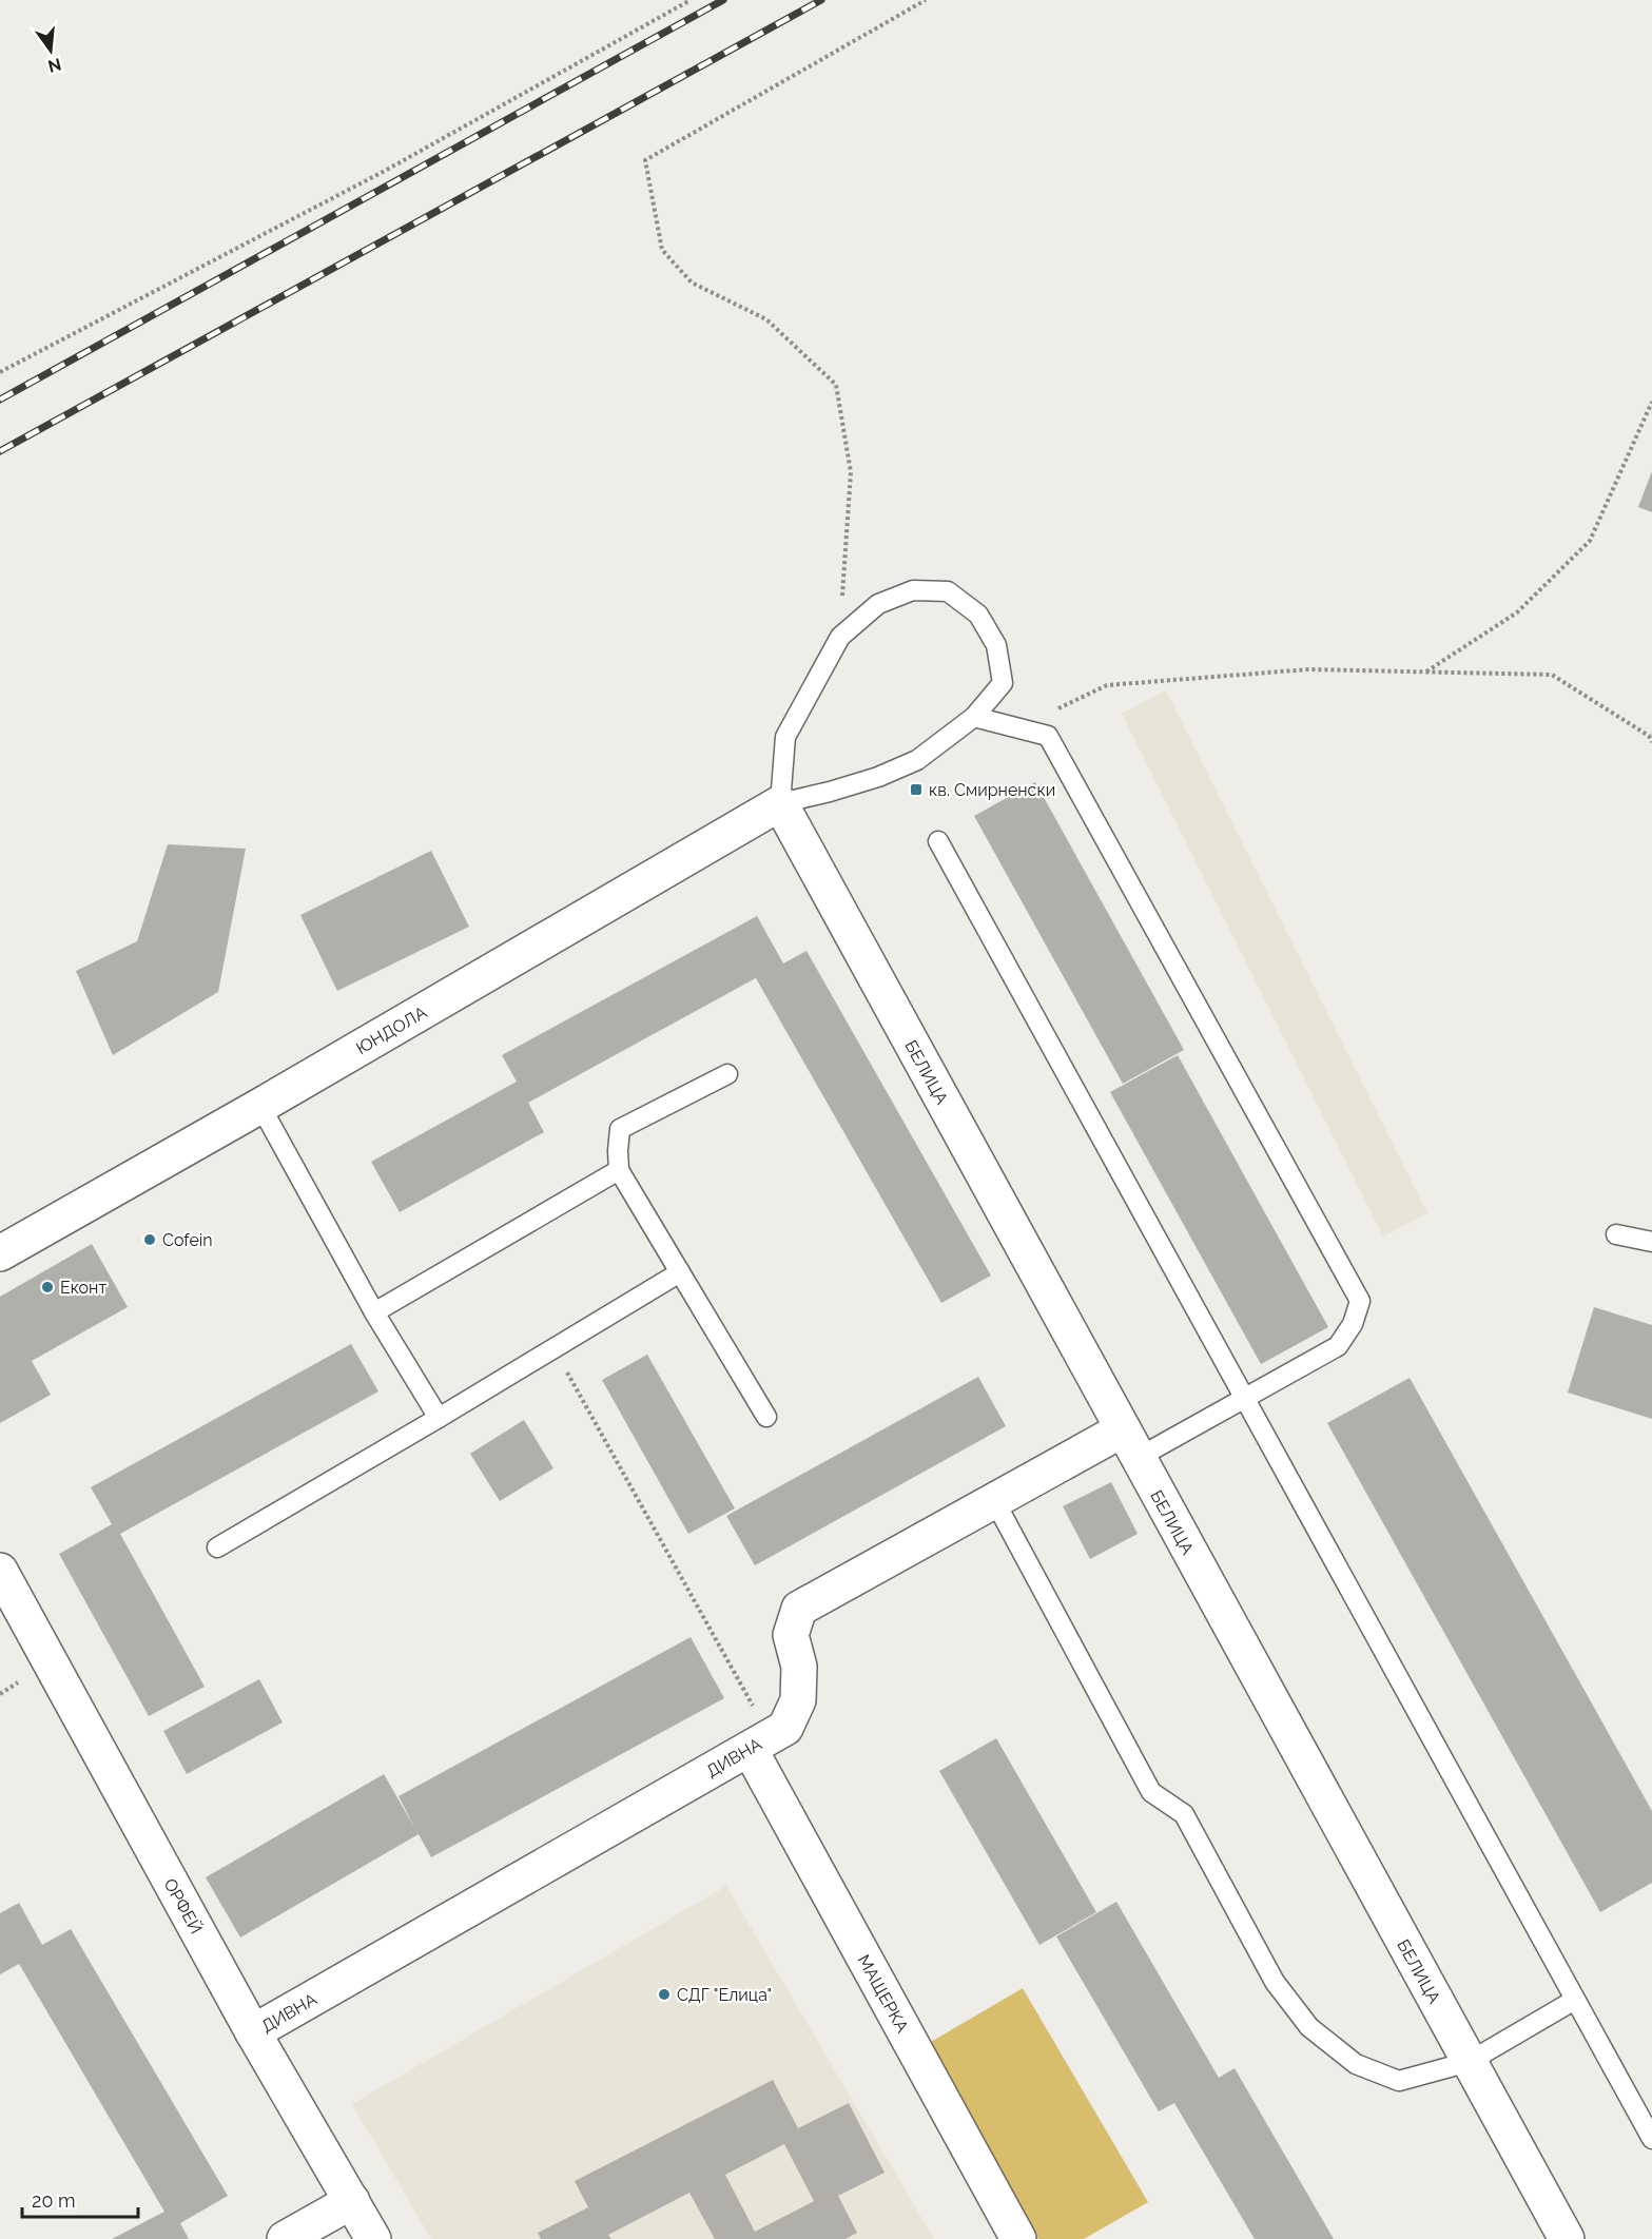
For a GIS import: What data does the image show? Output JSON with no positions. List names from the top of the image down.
{
  "streets": {
    "street": [
      "ЮНДОЛА",
      "БЕЛИЦА",
      "ДИВНА",
      "ОРФЕЙ",
      "МАЩЕРКА"
    ]
  },
  "crossings": [
    ["ЮНДОЛА", "БЕЛИЦА"],
    ["БЕЛИЦА", "ДИВНА"],
    ["ДИВНА", "ОРФЕЙ"],
    ["ДИВНА", "МАЩЕРКА"]
  ],
  "places": {
    "transit": ["кв. Смирненски"],
    "other": ["Cofein", "Еконт", "СДГ \"Елица\""]
  },
  "scale_bar": "20 m",
  "north": "bottom"
}
